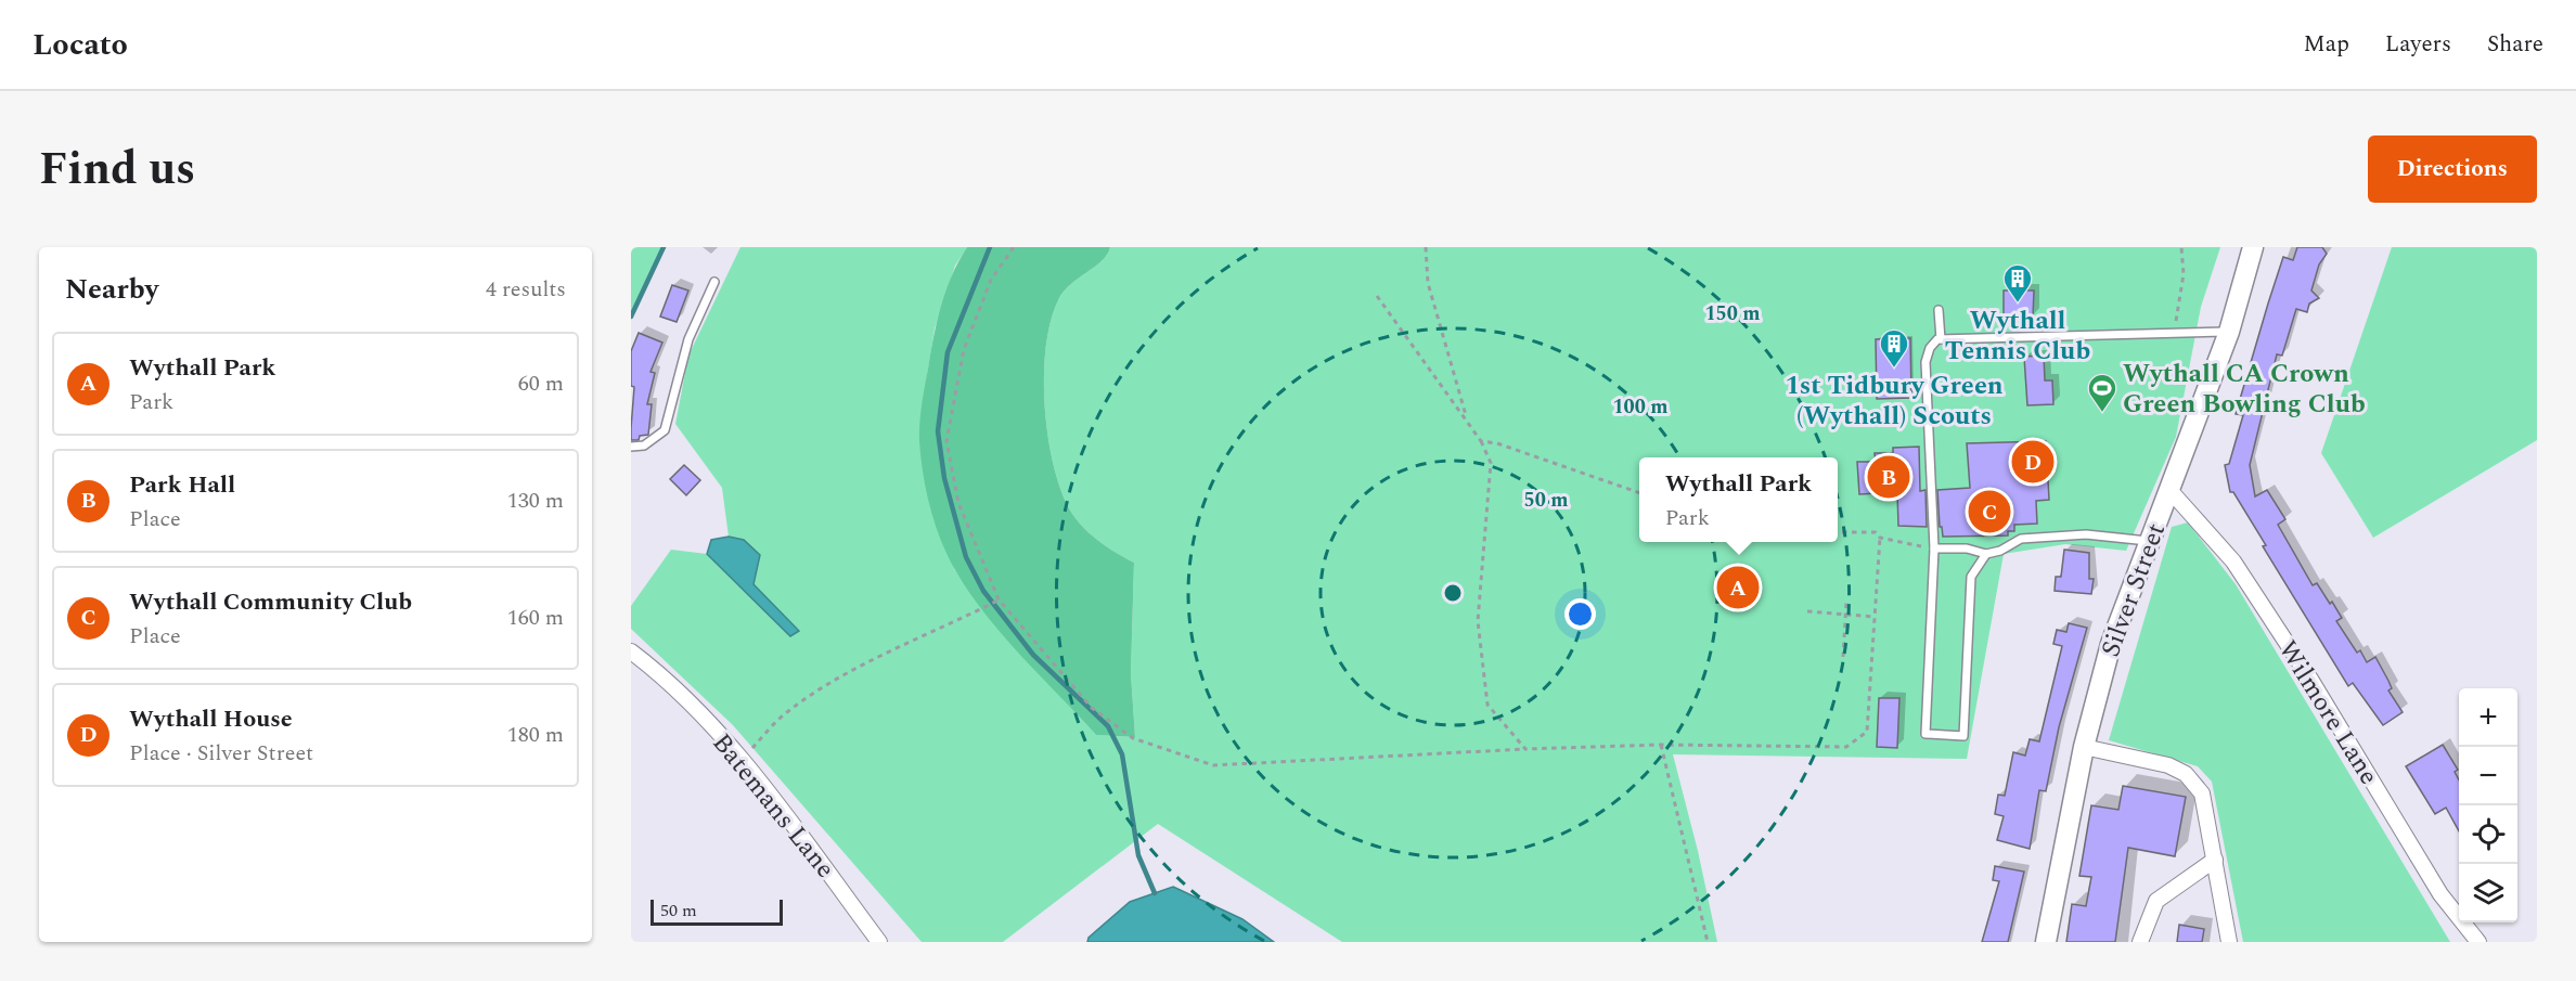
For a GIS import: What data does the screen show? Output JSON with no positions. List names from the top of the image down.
{
  "streets": {
    "street": ["Silver Street", "Wilmore Lane", "Batemans Lane"]
  },
  "crossings": [
    ["Silver Street", "Wilmore Lane"]
  ],
  "places": {
    "building": ["Wythall Tennis Club", "1st Tidbury Green (Wythall) Scouts"],
    "sports": ["Wythall CA Crown Green Bowling Club"]
  },
  "scale_bar": "50 m",
  "page": {
    "header": "Locato",
    "nav": ["Map", "Layers", "Share"],
    "title": "Find us",
    "buttons": "Directions",
    "heading": ["Nearby", "4 results"],
    "list": [
      {
        "mark": "A",
        "name": "Wythall Park",
        "note": "Park",
        "value": "60 m"
      },
      {
        "mark": "B",
        "name": "Park Hall",
        "note": "Place",
        "value": "130 m"
      },
      {
        "mark": "C",
        "name": "Wythall Community Club",
        "note": "Place",
        "value": "160 m"
      },
      {
        "mark": "D",
        "name": "Wythall House",
        "note": "Place · Silver Street",
        "value": "180 m"
      }
    ],
    "pins": [
      "D",
      "B",
      "C",
      "A"
    ],
    "popup": ["Wythall Park", "Park"],
    "map_buttons": ["+", "−"],
    "scale": "50 m"
  },
  "rings": ["150 m", "100 m", "50 m"]
}
